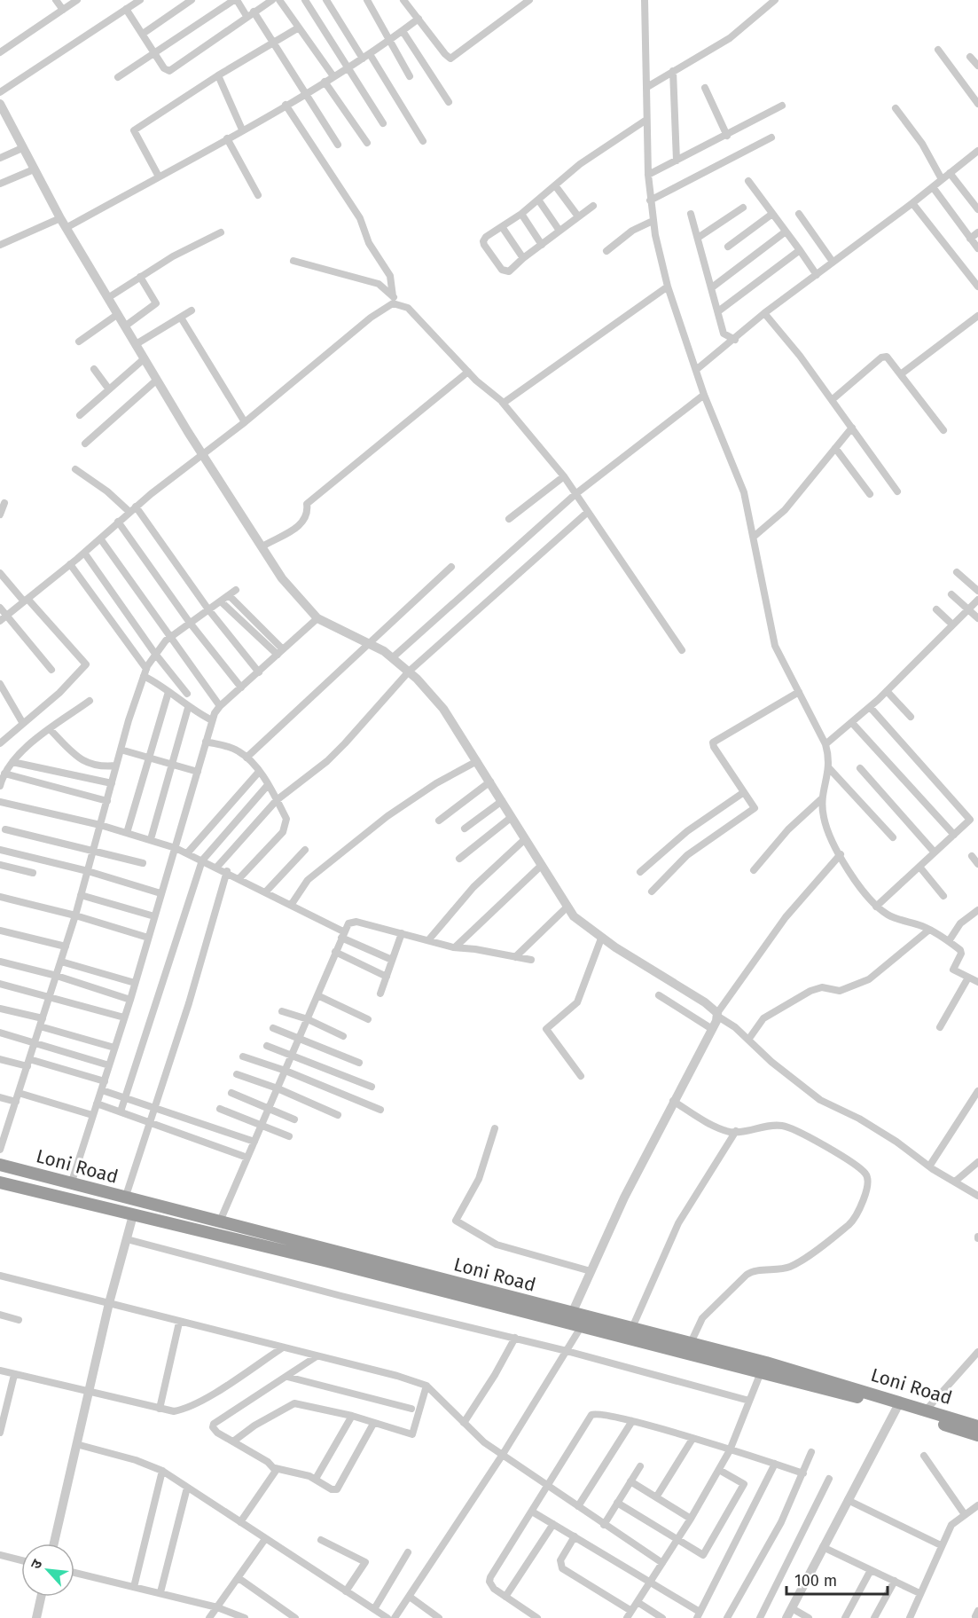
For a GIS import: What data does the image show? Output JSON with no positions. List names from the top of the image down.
{
  "streets": {
    "highway": ["Loni Road"]
  },
  "scale_bar": "100 m",
  "north": "top left"
}
